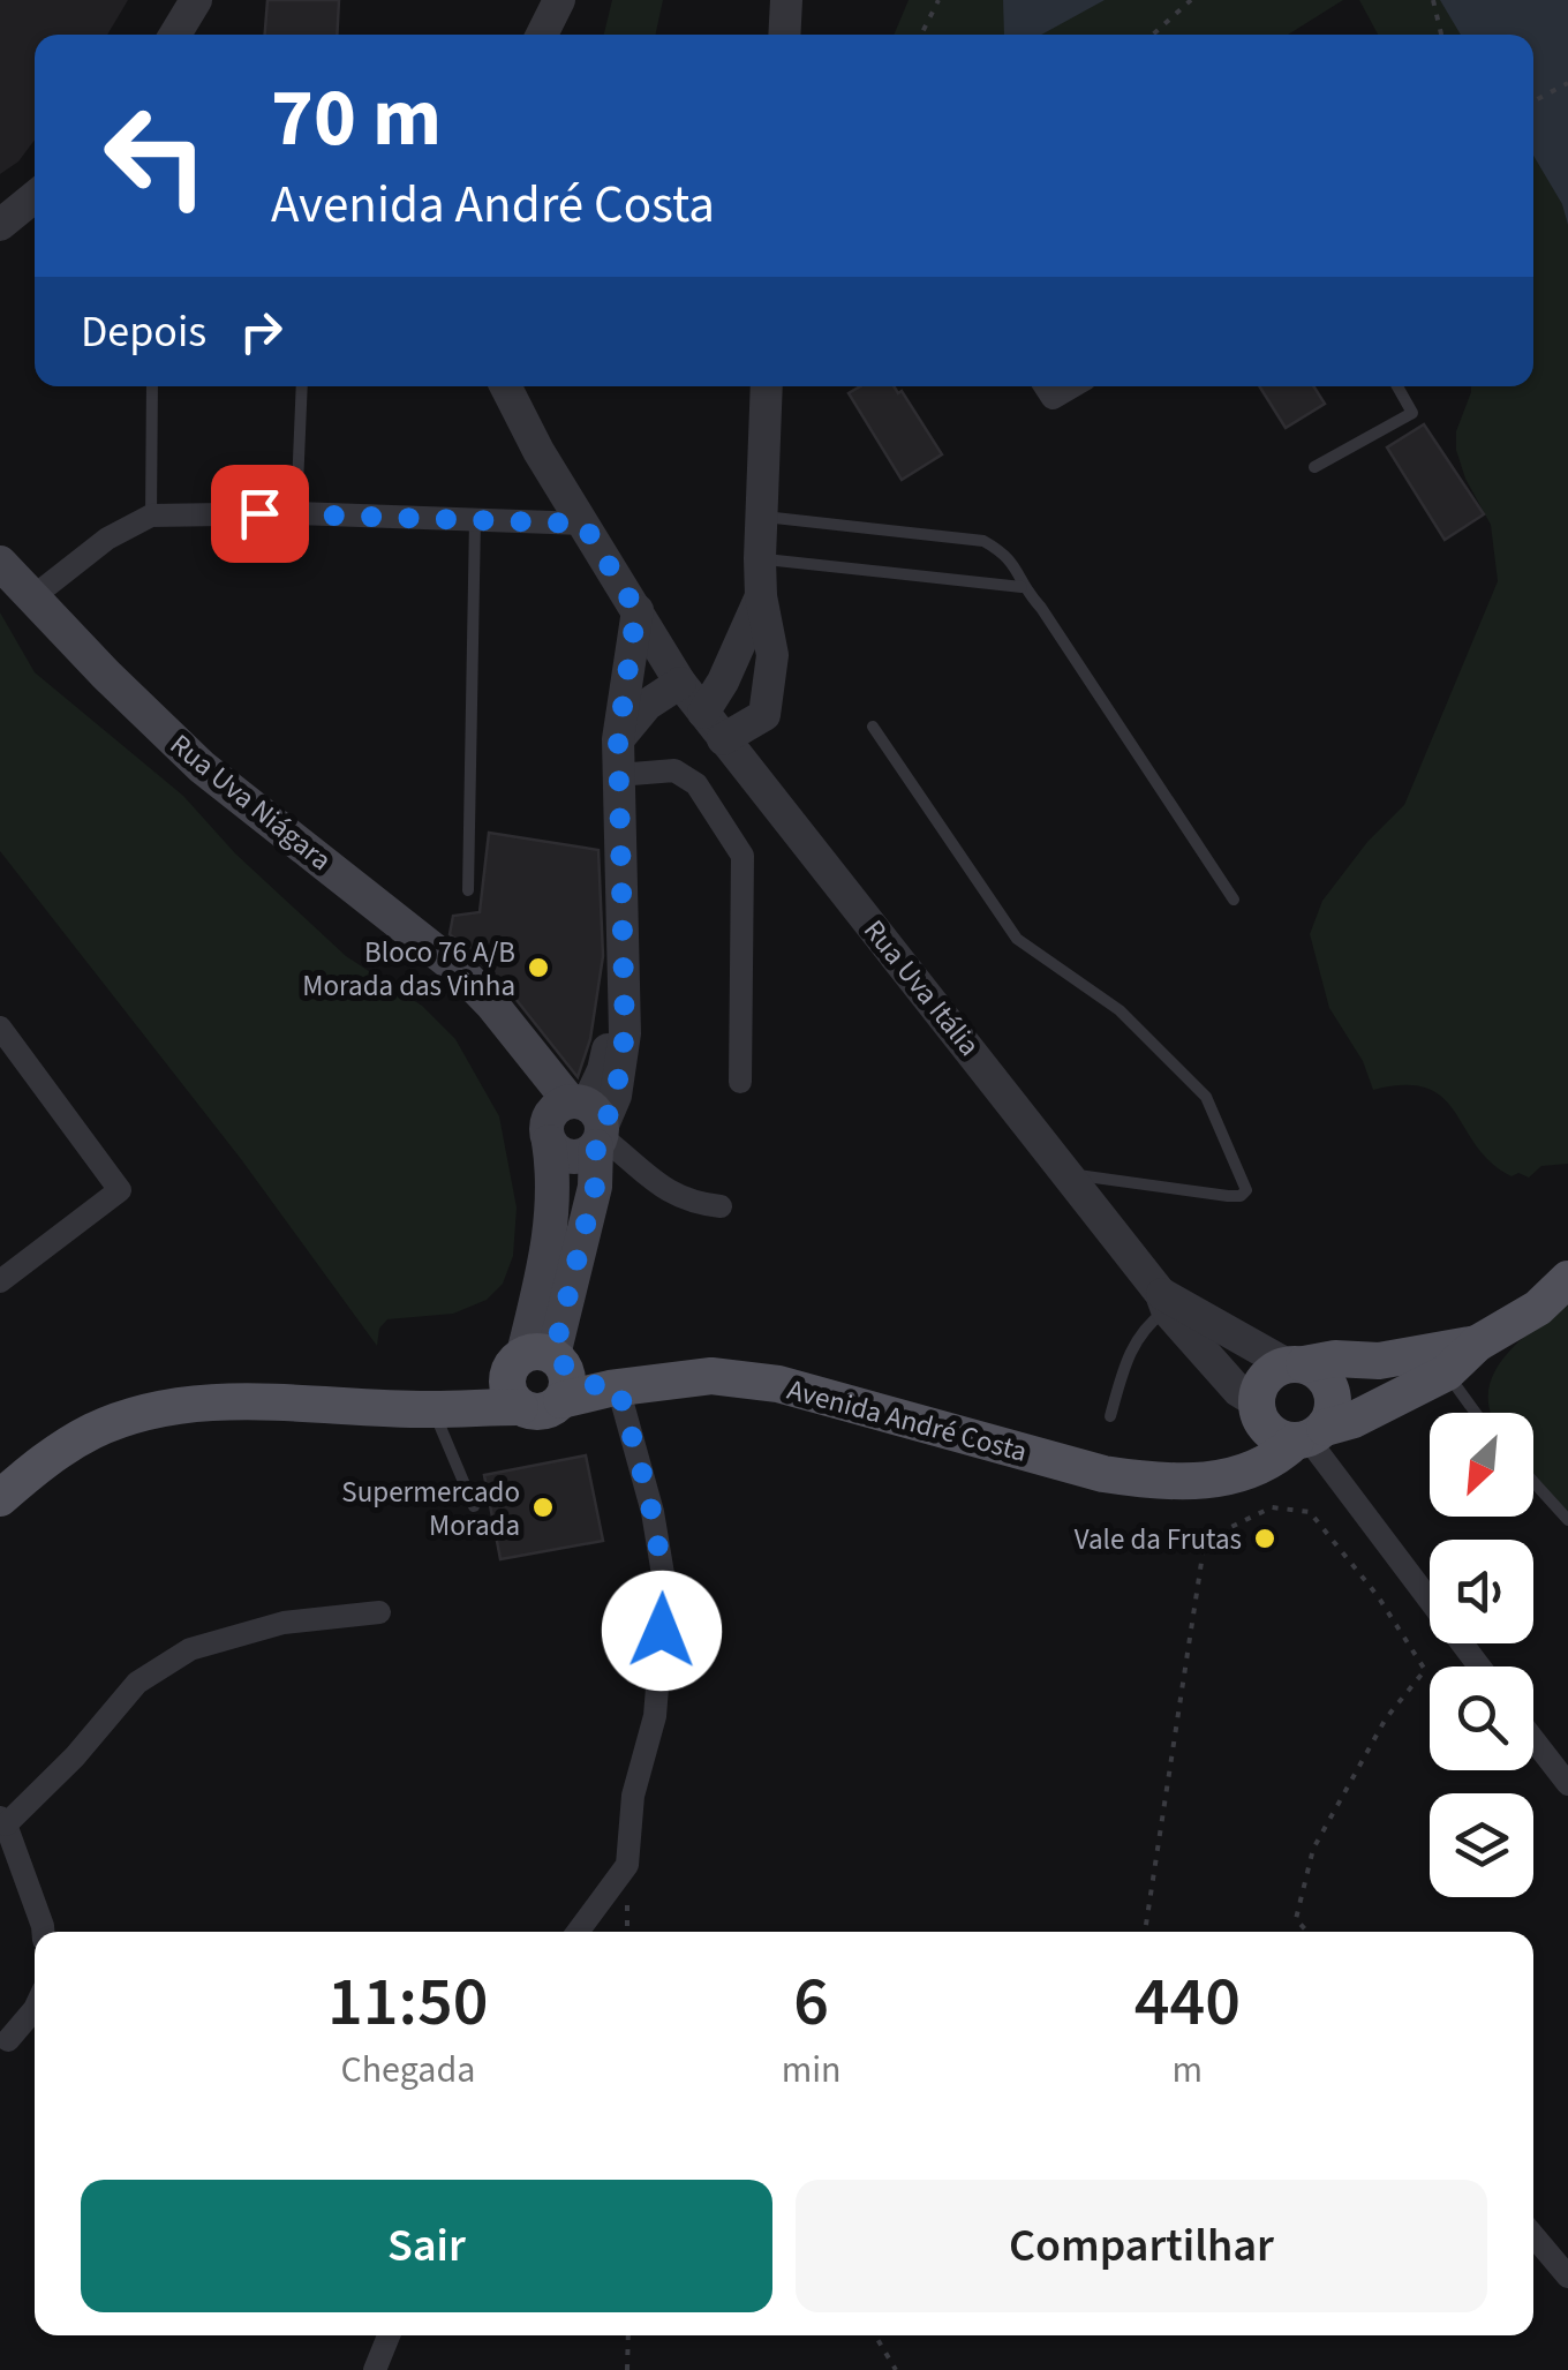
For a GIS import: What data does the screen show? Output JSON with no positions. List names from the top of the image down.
{
  "streets": {
    "main road": ["Rua Uva Niágara", "Avenida André Costa"],
    "street": ["Rua Uva Itália"]
  },
  "crossings": [
    ["Rua Uva Niágara", "Avenida André Costa"],
    ["Rua Uva Itália", "Avenida André Costa"]
  ],
  "places": ["Bloco 76 A/B Morada das Vinha", "Supermercado Morada", "Vale da Frutas"],
  "north": "bottom left",
  "page": {
    "turn": ["70 m", "Avenida André Costa"],
    "then": "Depois",
    "eta": [
      "11:50",
      "Chegada",
      "6",
      "min",
      "440",
      "m"
    ],
    "buttons": ["Sair", "Compartilhar"]
  }
}
